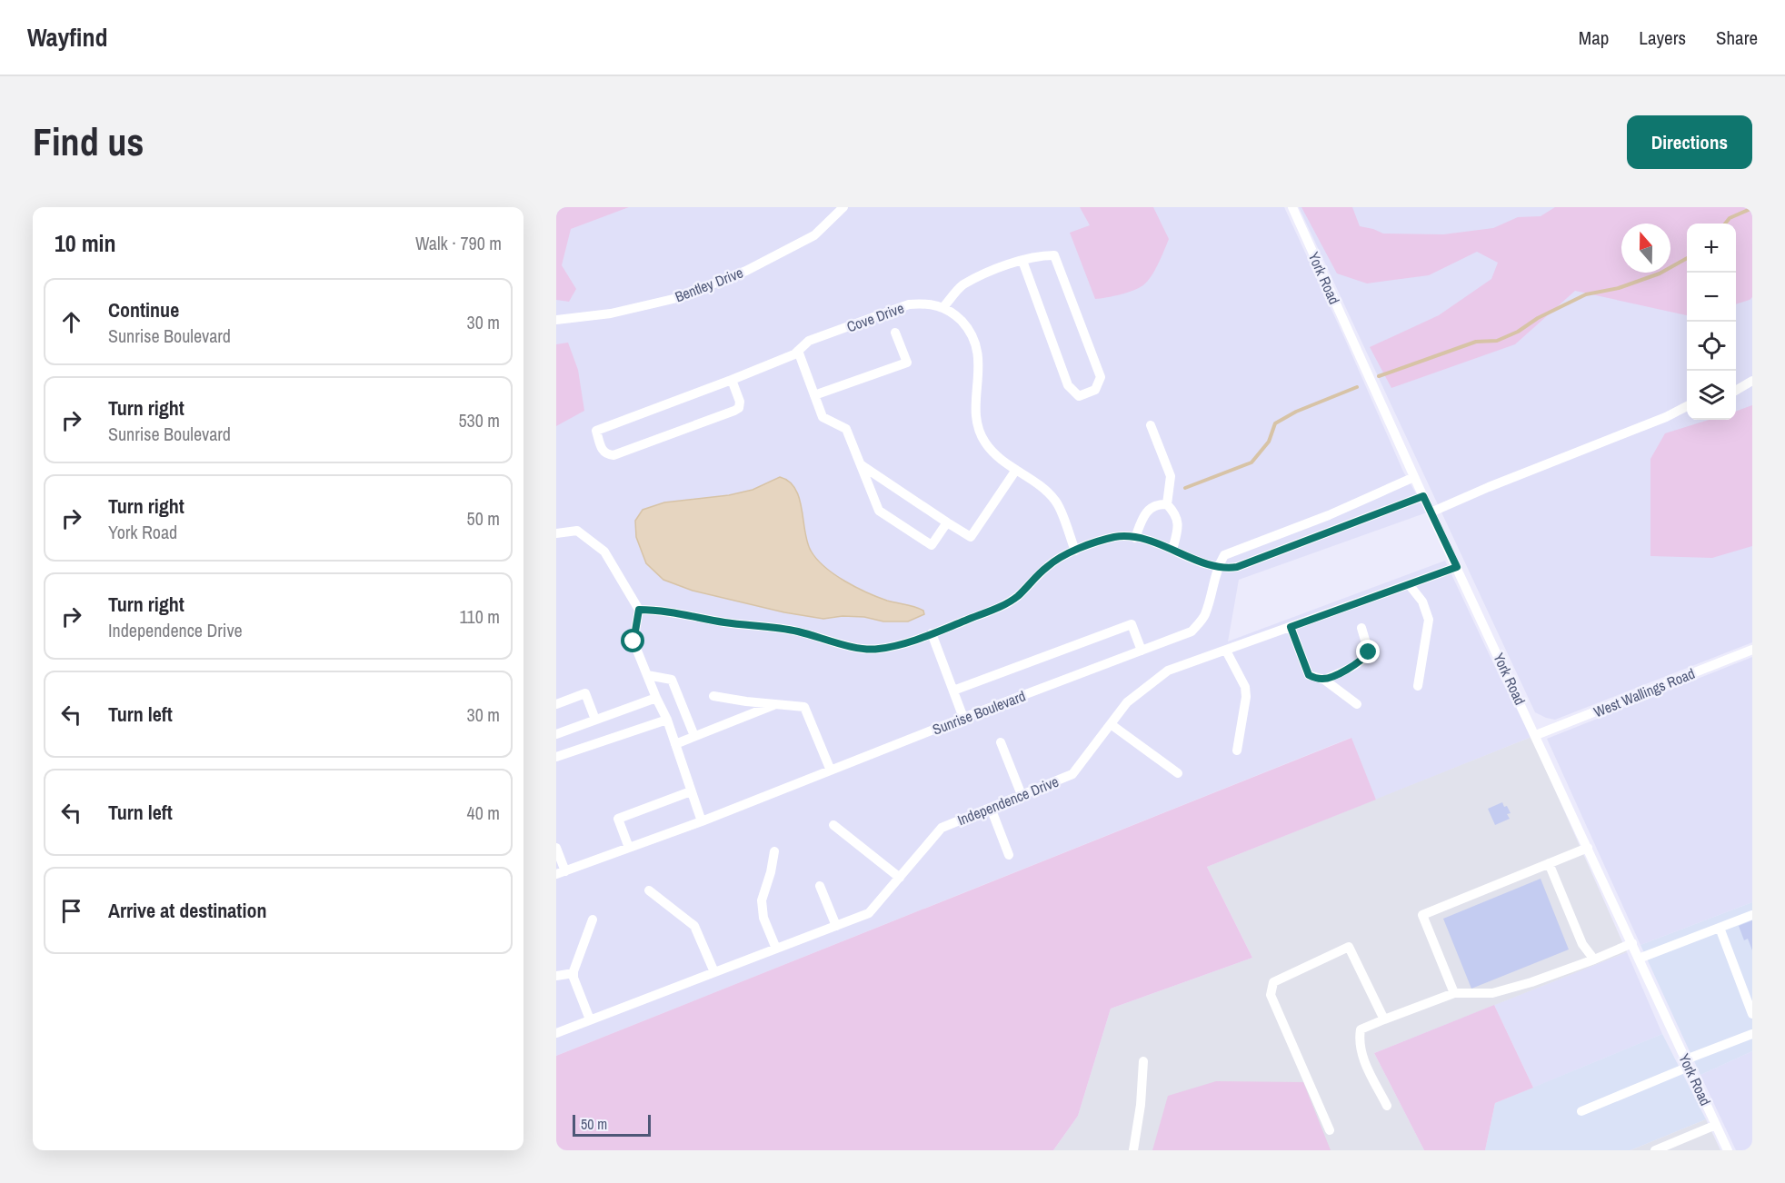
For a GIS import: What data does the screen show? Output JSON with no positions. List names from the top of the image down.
{
  "streets": {
    "street": [
      "York Road",
      "Bentley Drive",
      "Cove Drive",
      "West Wallings Road",
      "Sunrise Boulevard",
      "Independence Drive"
    ]
  },
  "crossings": [
    ["York Road", "West Wallings Road"],
    ["York Road", "Independence Drive"]
  ],
  "scale_bar": "50 m",
  "north": "top",
  "page": {
    "header": "Wayfind",
    "nav": ["Map", "Layers", "Share"],
    "buttons": "Directions",
    "title": "Find us",
    "heading": ["10 min", "Walk · 790 m"],
    "map_buttons": ["+", "−"],
    "list": [
      ["Continue", "Sunrise Boulevard", "30 m"],
      ["Turn right", "Sunrise Boulevard", "530 m"],
      ["Turn right", "York Road", "50 m"],
      ["Turn right", "Independence Drive", "110 m"],
      ["Turn left", "30 m"],
      ["Turn left", "40 m"],
      "Arrive at destination"
    ],
    "scale": "50 m"
  }
}
